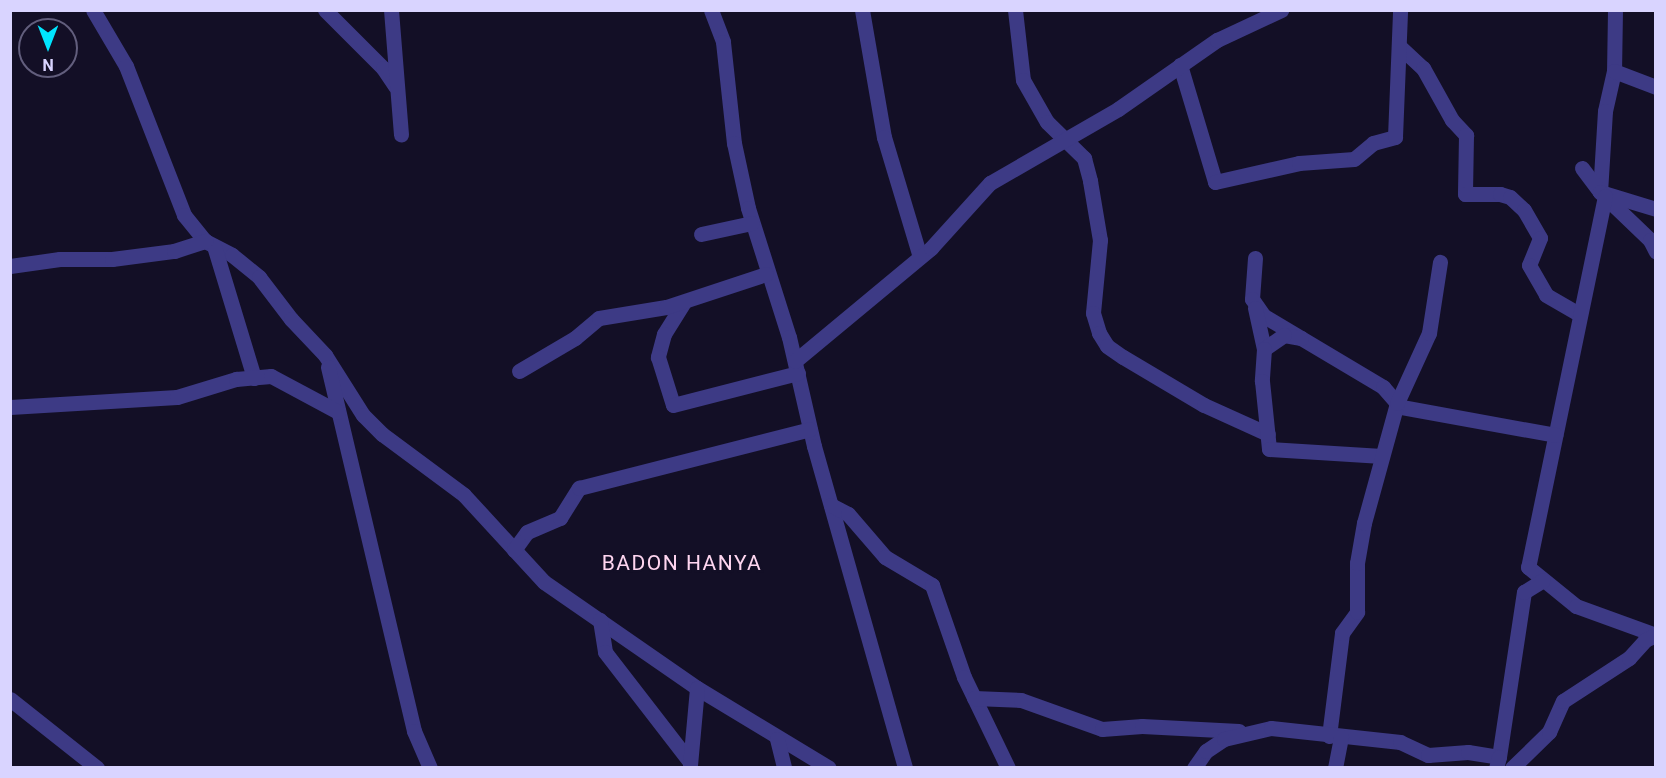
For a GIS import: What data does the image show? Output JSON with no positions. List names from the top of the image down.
{
  "districts": ["BADON HANYA"],
  "north": "bottom"
}
